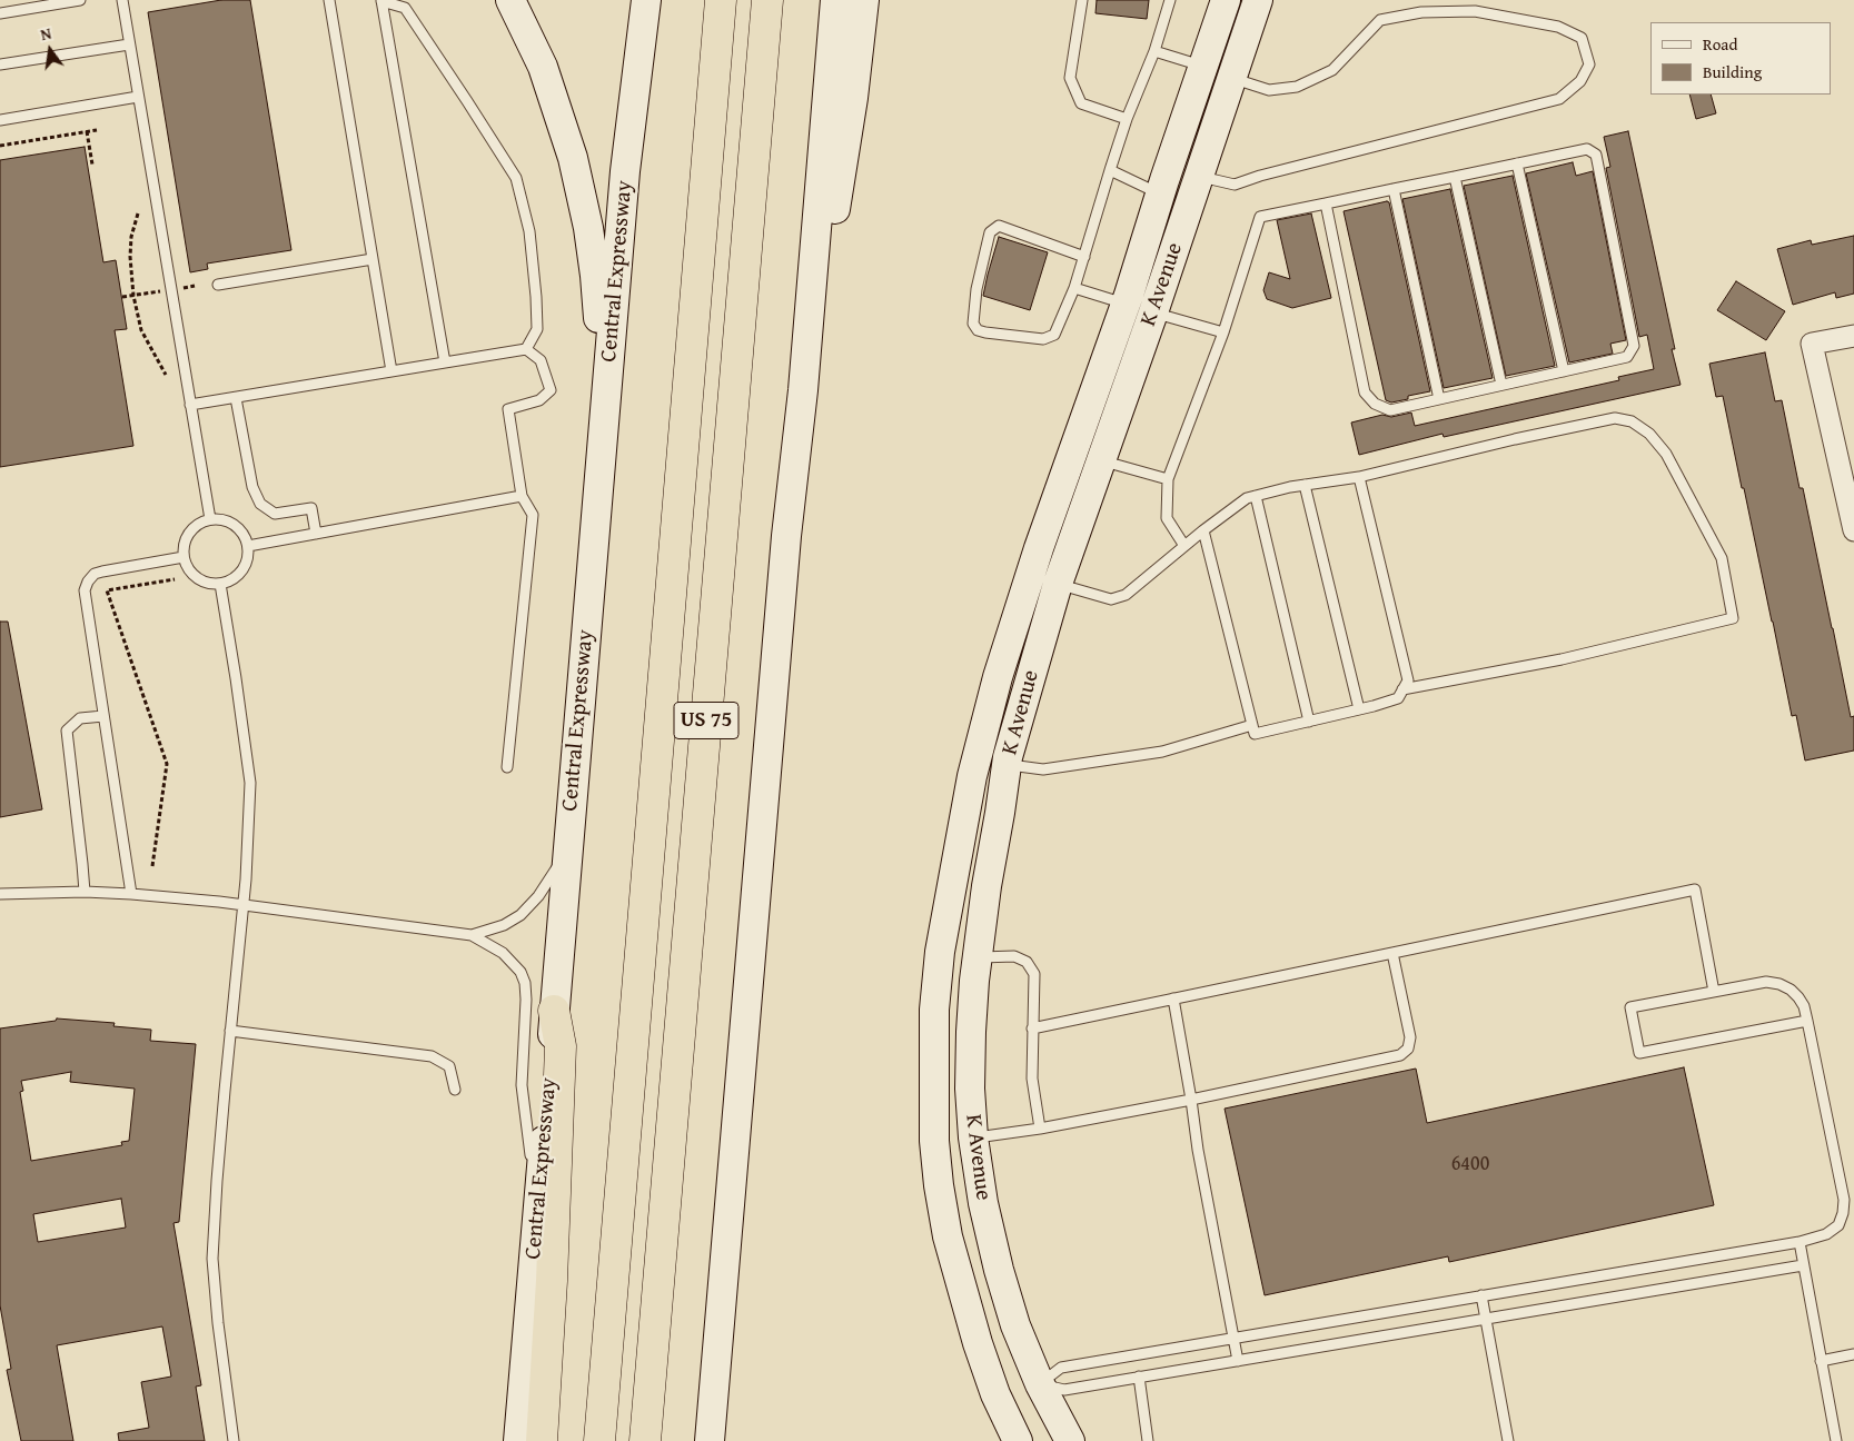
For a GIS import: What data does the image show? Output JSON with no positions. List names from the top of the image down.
{
  "streets": {
    "highway": ["US 75"],
    "main road": ["Central Expressway", "K Avenue"]
  },
  "house_numbers": ["6400"],
  "legend": ["Road", "Building"],
  "north": "top"
}
